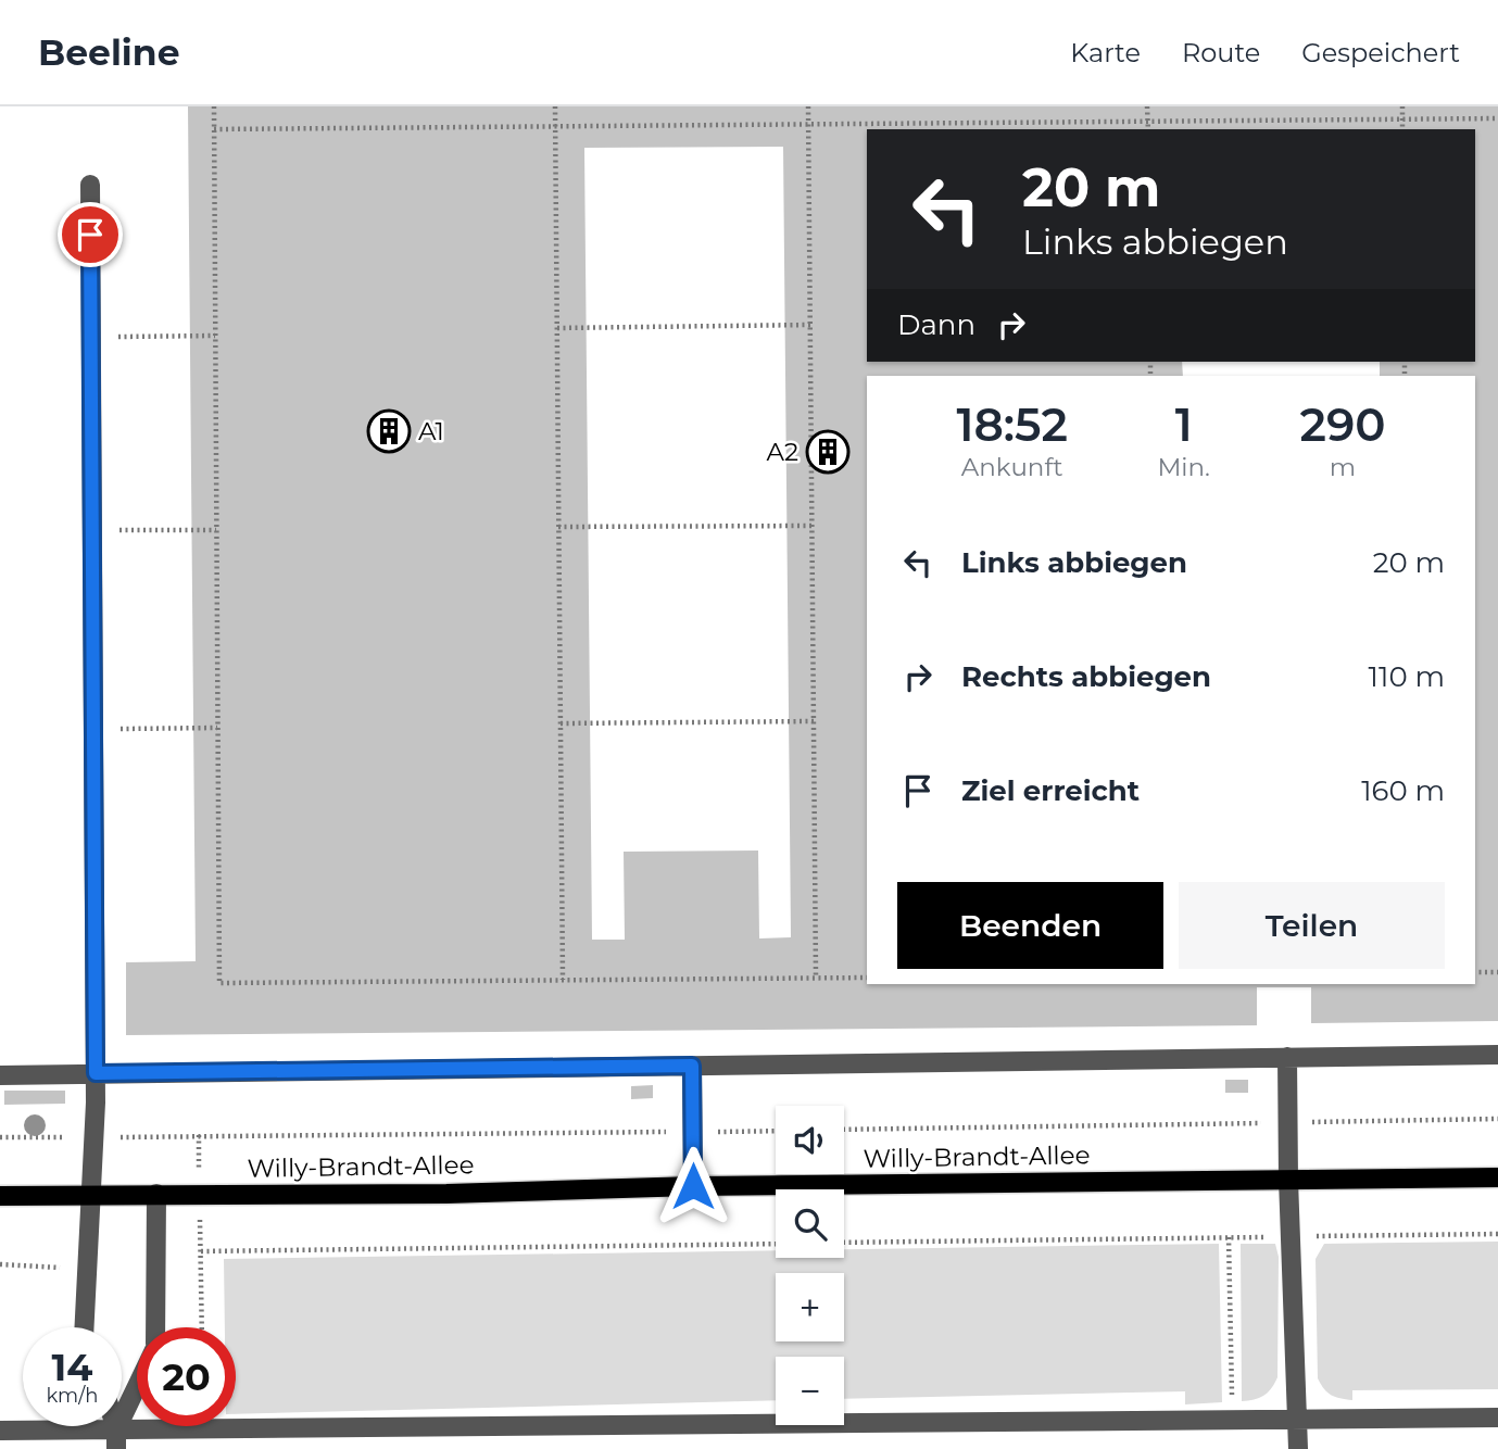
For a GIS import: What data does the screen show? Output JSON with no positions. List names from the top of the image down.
{
  "streets": {
    "main road": ["Willy-Brandt-Allee"]
  },
  "places": {
    "building": ["A1", "A2"]
  },
  "page": {
    "header": "Beeline",
    "nav": ["Karte", "Route", "Gespeichert"],
    "turn": ["20 m", "Links abbiegen"],
    "then": "Dann",
    "eta": [
      "18:52",
      "Ankunft",
      "1",
      "Min.",
      "290",
      "m"
    ],
    "list": [
      {
        "name": "Links abbiegen",
        "value": "20 m"
      },
      {
        "name": "Rechts abbiegen",
        "value": "110 m"
      },
      {
        "name": "Ziel erreicht",
        "value": "160 m"
      }
    ],
    "buttons": ["Beenden", "Teilen"],
    "map_buttons": ["+", "−"],
    "speed": "14 km/h",
    "limit": "20"
  }
}
